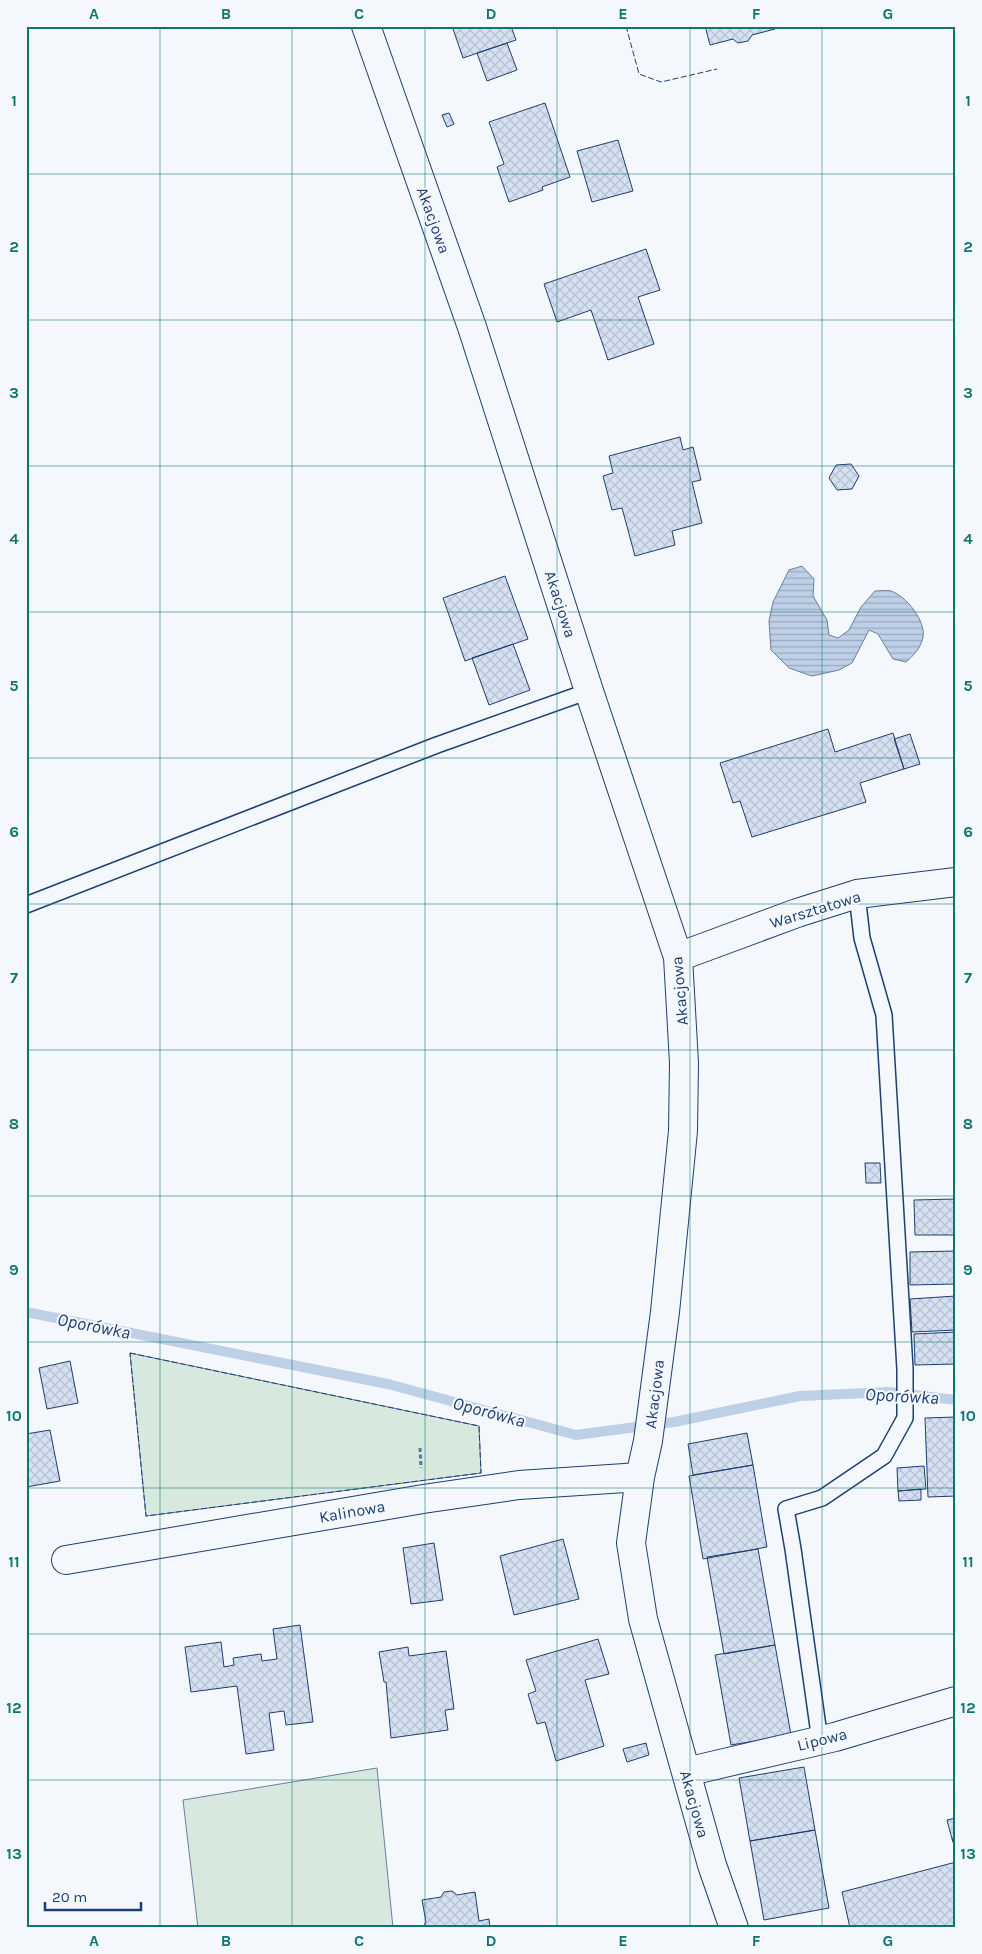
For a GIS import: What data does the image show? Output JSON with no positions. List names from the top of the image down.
{
  "streets": {
    "street": [
      "Akacjowa",
      "Warsztatowa",
      "Kalinowa",
      "Lipowa"
    ]
  },
  "crossings": [
    ["Akacjowa", "Warsztatowa"],
    ["Akacjowa", "Kalinowa"],
    ["Akacjowa", "Lipowa"]
  ],
  "water": ["Oporówka"],
  "scale_bar": "20 m",
  "grid": {
    "columns": [
      "A",
      "B",
      "C",
      "D",
      "E",
      "F",
      "G"
    ],
    "rows": [
      "1",
      "2",
      "3",
      "4",
      "5",
      "6",
      "7",
      "8",
      "9",
      "10",
      "11",
      "12",
      "13"
    ]
  }
}
